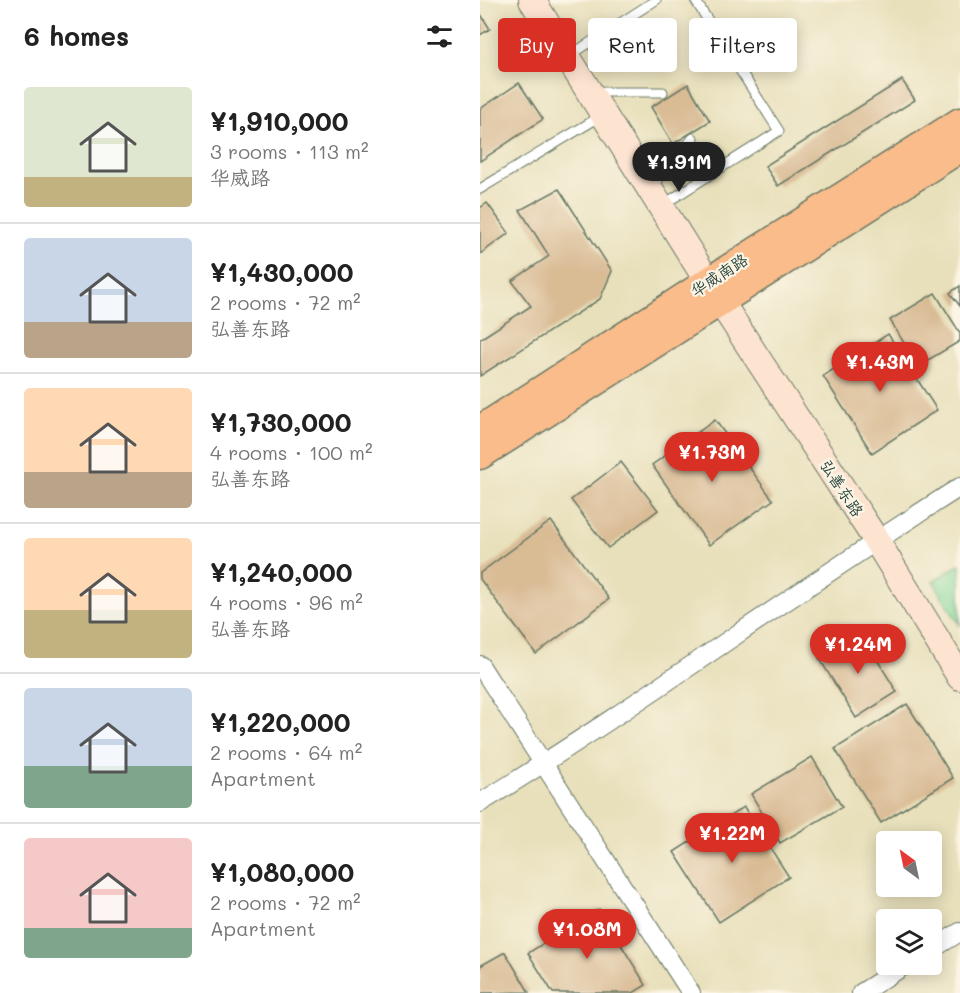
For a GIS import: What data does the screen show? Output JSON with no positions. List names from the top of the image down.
{
  "streets": {
    "main road": ["华威南路"],
    "street": ["弘善东路"]
  },
  "crossings": [
    ["华威南路", "弘善东路"]
  ],
  "north": "top left",
  "page": {
    "heading": "6 homes",
    "chip": ["Buy", "Rent", "Filters"],
    "list": [
      {
        "name": "¥1,910,000",
        "note": "3 rooms · 113 m² · 华威路"
      },
      {
        "name": "¥1,430,000",
        "note": "2 rooms · 72 m² · 弘善东路"
      },
      {
        "name": "¥1,730,000",
        "note": "4 rooms · 100 m² · 弘善东路"
      },
      {
        "name": "¥1,240,000",
        "note": "4 rooms · 96 m² · 弘善东路"
      },
      {
        "name": "¥1,220,000",
        "note": "2 rooms · 64 m² · Apartment"
      },
      {
        "name": "¥1,080,000",
        "note": "2 rooms · 72 m² · Apartment"
      }
    ],
    "price": [
      "¥1.91M",
      "¥1.43M",
      "¥1.73M",
      "¥1.24M",
      "¥1.22M",
      "¥1.08M"
    ]
  }
}
